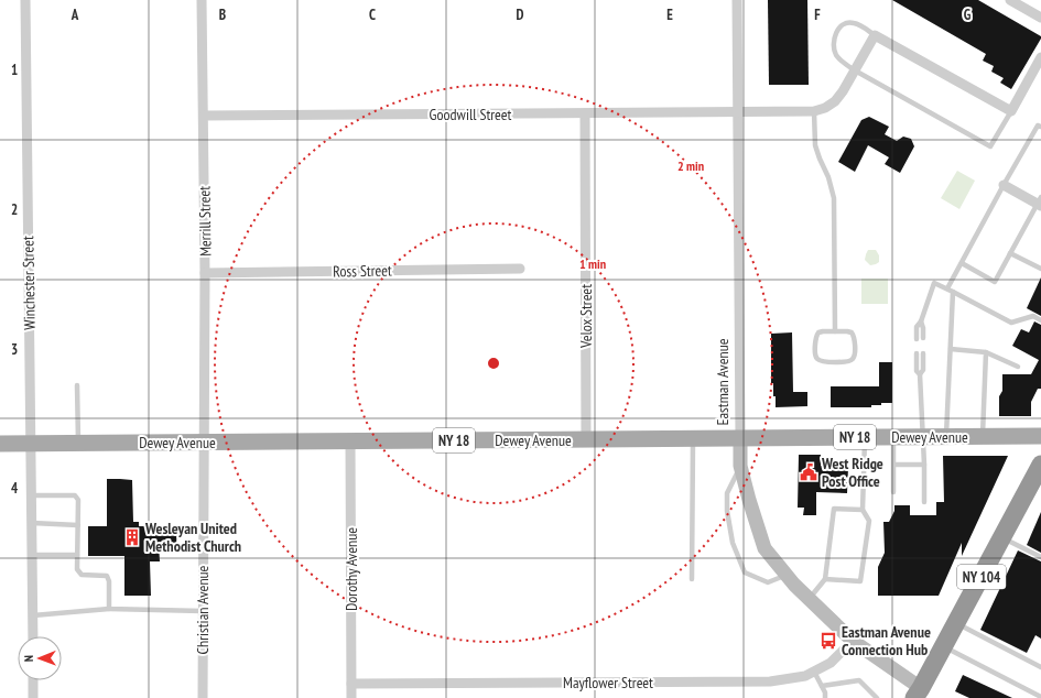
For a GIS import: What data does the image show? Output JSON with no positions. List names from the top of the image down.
{
  "streets": {
    "highway": ["NY 104"],
    "main road": ["NY 18", "Dewey Avenue"],
    "street": [
      "Goodwill Street",
      "Merrill Street",
      "Ross Street",
      "Winchester Street",
      "Velox Street",
      "Eastman Avenue",
      "Dorothy Avenue",
      "Christian Avenue",
      "Mayflower Street"
    ]
  },
  "crossings": [
    ["Goodwill Street", "Merrill Street"],
    ["Goodwill Street", "Velox Street"],
    ["Goodwill Street", "Eastman Avenue"],
    ["Merrill Street", "Ross Street"],
    ["Merrill Street", "Dewey Avenue"],
    ["Merrill Street", "Christian Avenue"],
    ["Winchester Street", "Dewey Avenue"],
    ["Velox Street", "Dewey Avenue"],
    ["Eastman Avenue", "Dewey Avenue"],
    ["Eastman Avenue", "NY 104"],
    ["Eastman Avenue", "Mayflower Street"],
    ["Dewey Avenue", "Dorothy Avenue"],
    ["Dewey Avenue", "Christian Avenue"],
    ["Dorothy Avenue", "Mayflower Street"]
  ],
  "places": {
    "public building": ["West Ridge Post Office"],
    "building": ["Wesleyan United Methodist Church"],
    "bus stop": ["Eastman Avenue Connection Hub"]
  },
  "north": "left",
  "grid": {
    "columns": [
      "A",
      "B",
      "C",
      "D",
      "E",
      "F",
      "G"
    ],
    "rows": [
      "1",
      "2",
      "3",
      "4"
    ]
  },
  "rings": ["2 min", "1 min"]
}
